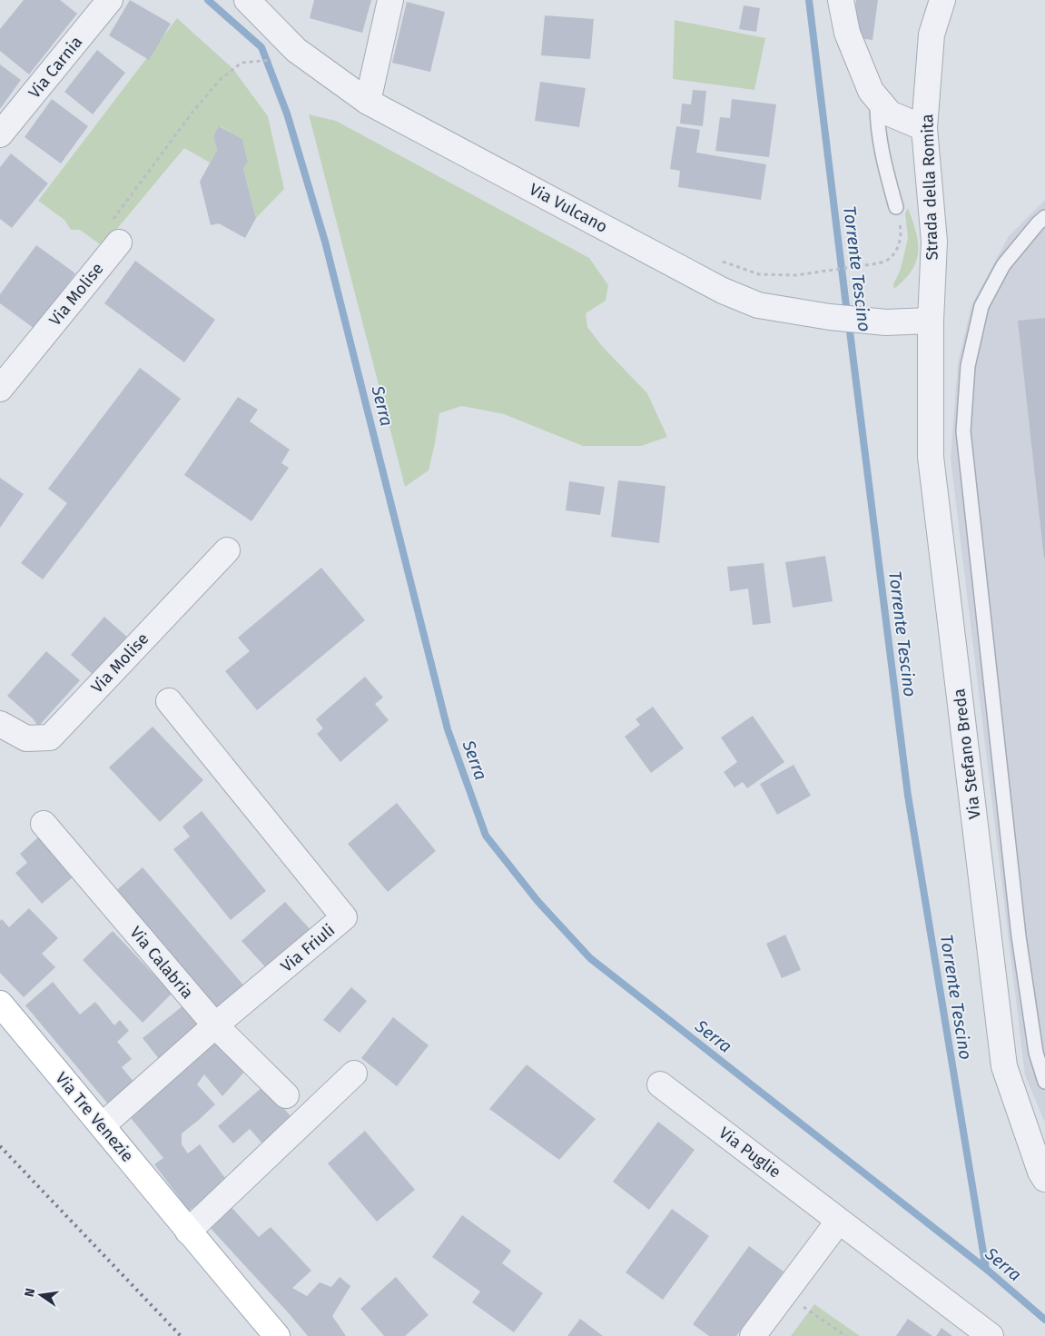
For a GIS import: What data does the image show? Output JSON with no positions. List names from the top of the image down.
{
  "streets": {
    "main road": ["Via Tre Venezie"],
    "street": [
      "Via Carnia",
      "Strada della Romita",
      "Via Vulcano",
      "Via Molise",
      "Via Stefano Breda",
      "Via Friuli",
      "Via Calabria",
      "Via Puglie"
    ]
  },
  "crossings": [
    ["Strada della Romita", "Via Vulcano"],
    ["Strada della Romita", "Via Stefano Breda"],
    ["Via Vulcano", "Via Stefano Breda"],
    ["Via Friuli", "Via Calabria"],
    ["Via Friuli", "Via Tre Venezie"]
  ],
  "water": ["Torrente Tescino", "Serra"],
  "north": "left"
}
